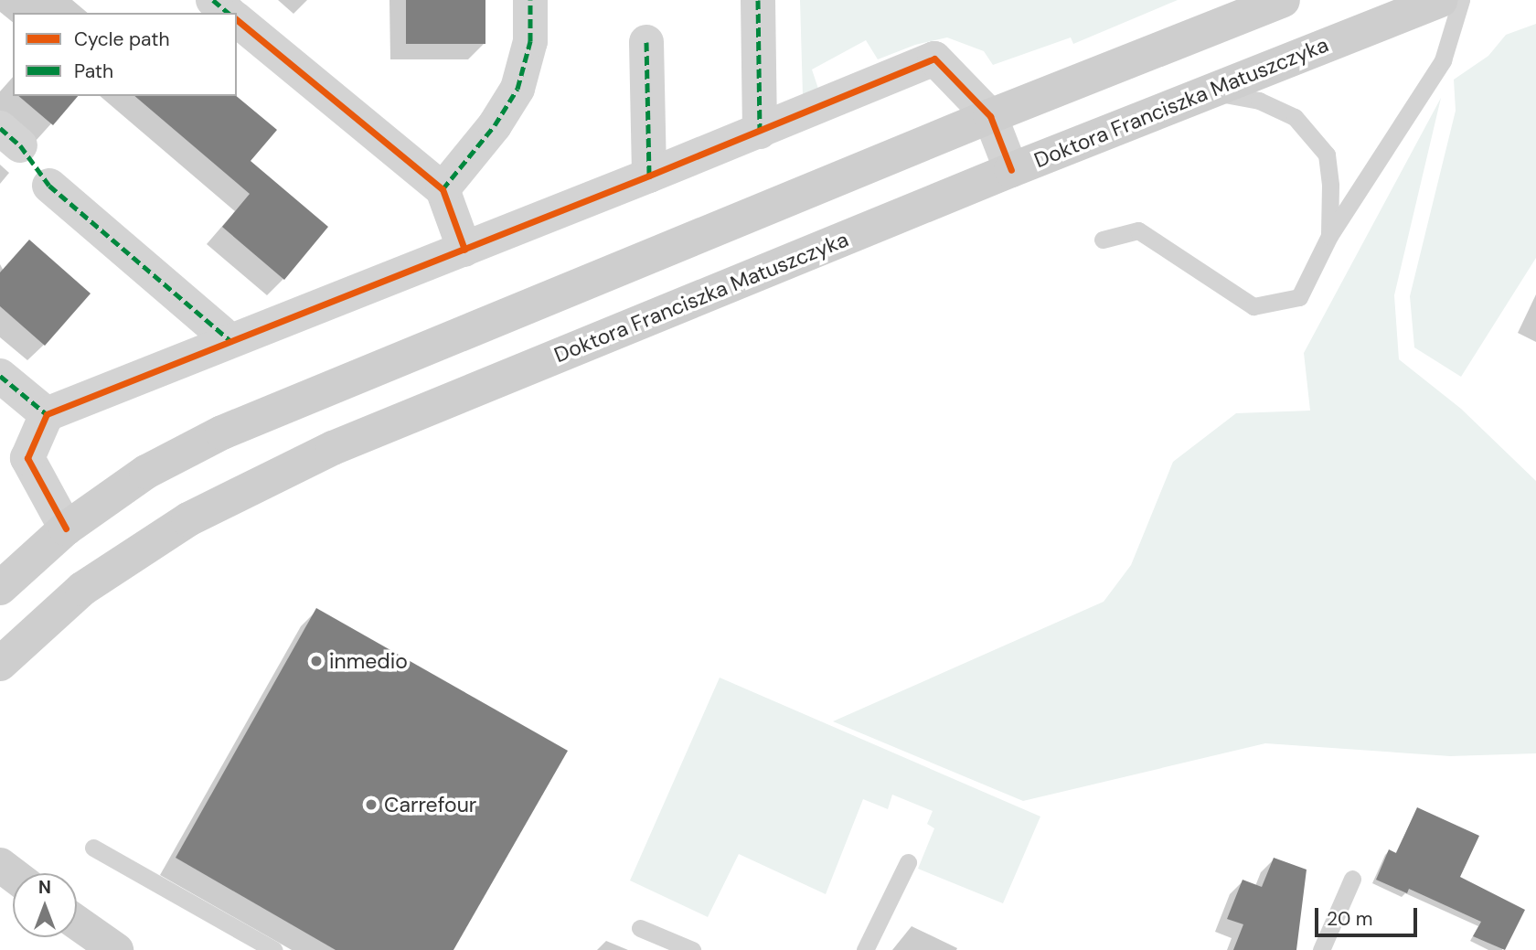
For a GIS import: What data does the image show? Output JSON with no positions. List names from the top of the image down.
{
  "streets": {
    "main road": ["Doktora Franciszka Matuszczyka"]
  },
  "places": ["inmedio", "Carrefour"],
  "legend": ["Cycle path", "Path"],
  "scale_bar": "20 m",
  "north": "top"
}
